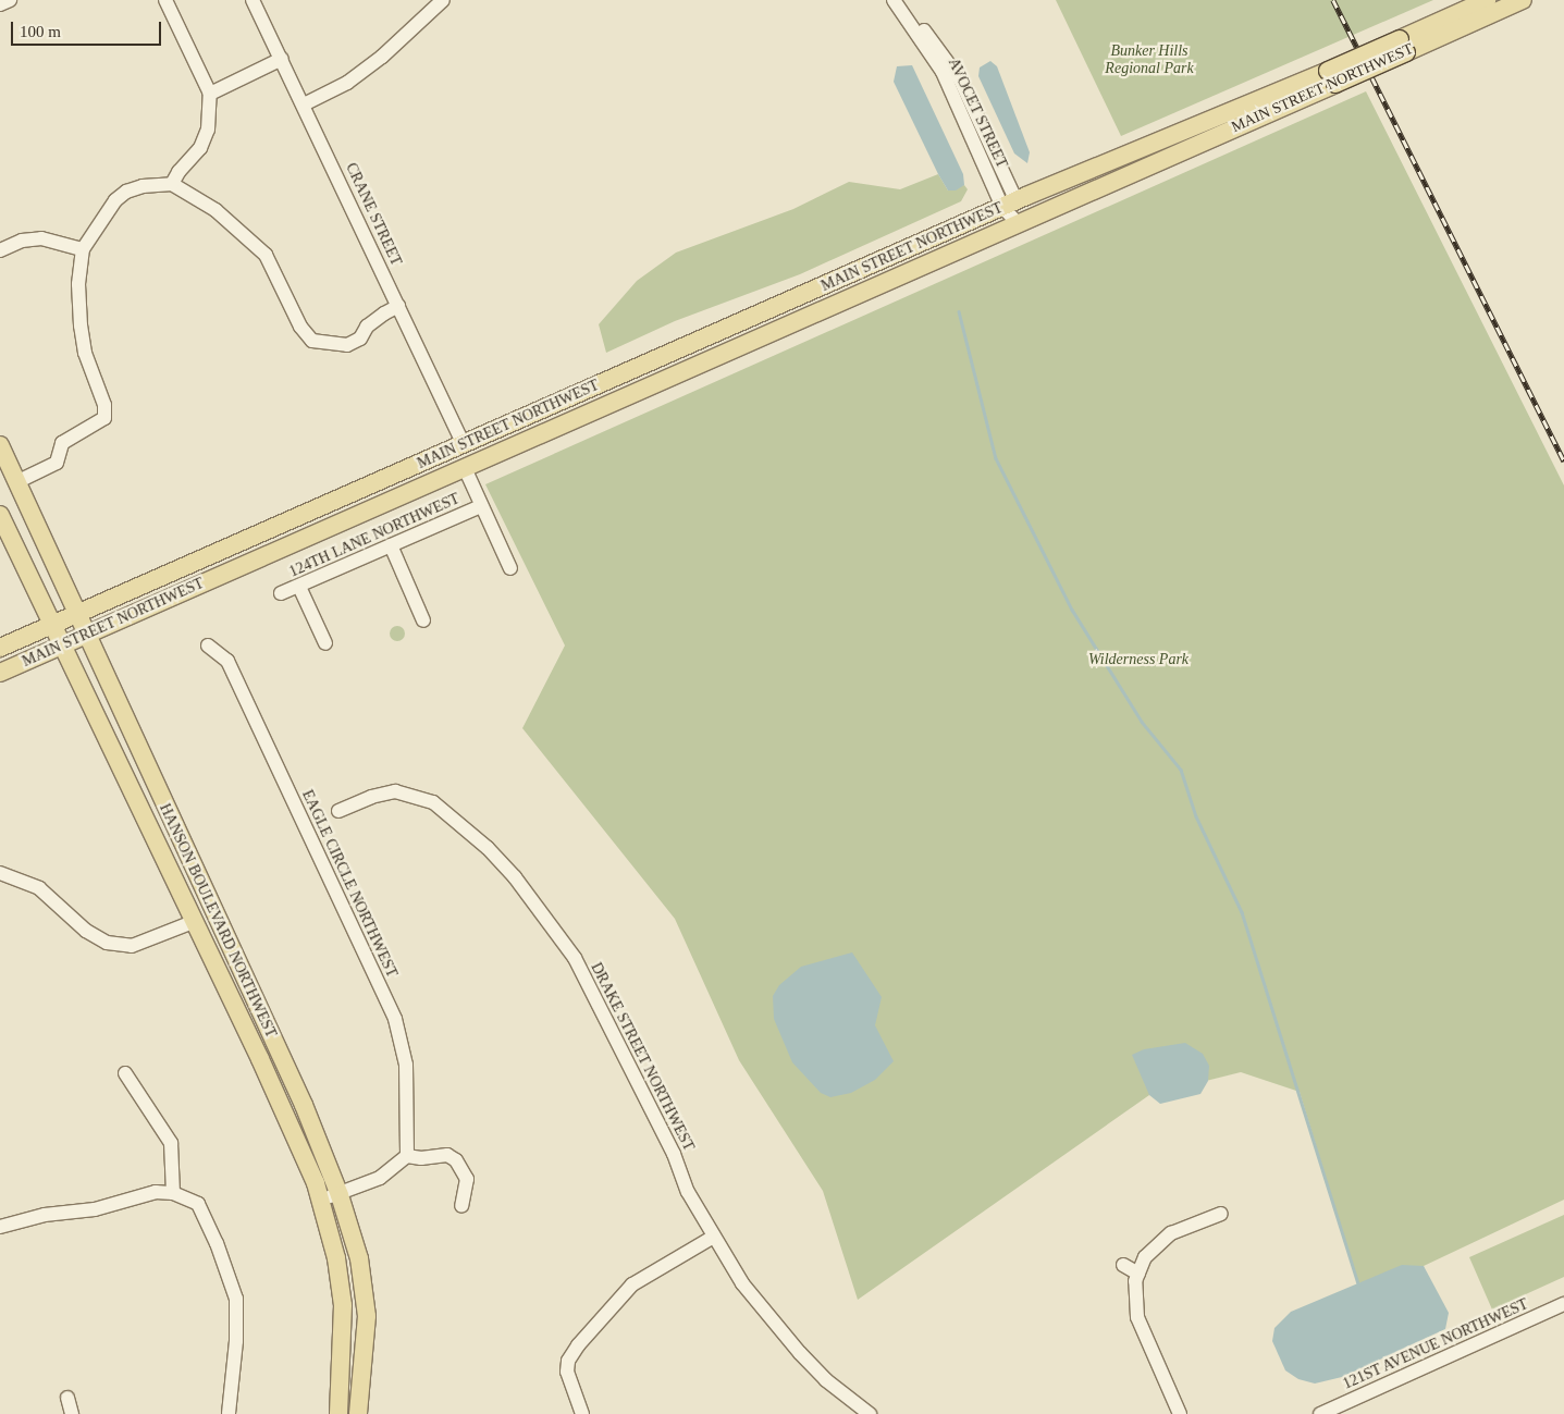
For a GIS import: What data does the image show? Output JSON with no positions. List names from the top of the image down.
{
  "streets": {
    "main road": ["MAIN STREET NORTHWEST", "HANSON BOULEVARD NORTHWEST"],
    "street": [
      "AVOCET STREET",
      "CRANE STREET",
      "124TH LANE NORTHWEST",
      "EAGLE CIRCLE NORTHWEST",
      "DRAKE STREET NORTHWEST",
      "121ST AVENUE NORTHWEST"
    ]
  },
  "crossings": [
    ["MAIN STREET NORTHWEST", "AVOCET STREET"],
    ["MAIN STREET NORTHWEST", "CRANE STREET"],
    ["MAIN STREET NORTHWEST", "HANSON BOULEVARD NORTHWEST"]
  ],
  "parks": ["Bunker Hills Regional Park", "Wilderness Park"],
  "scale_bar": "100 m"
}
